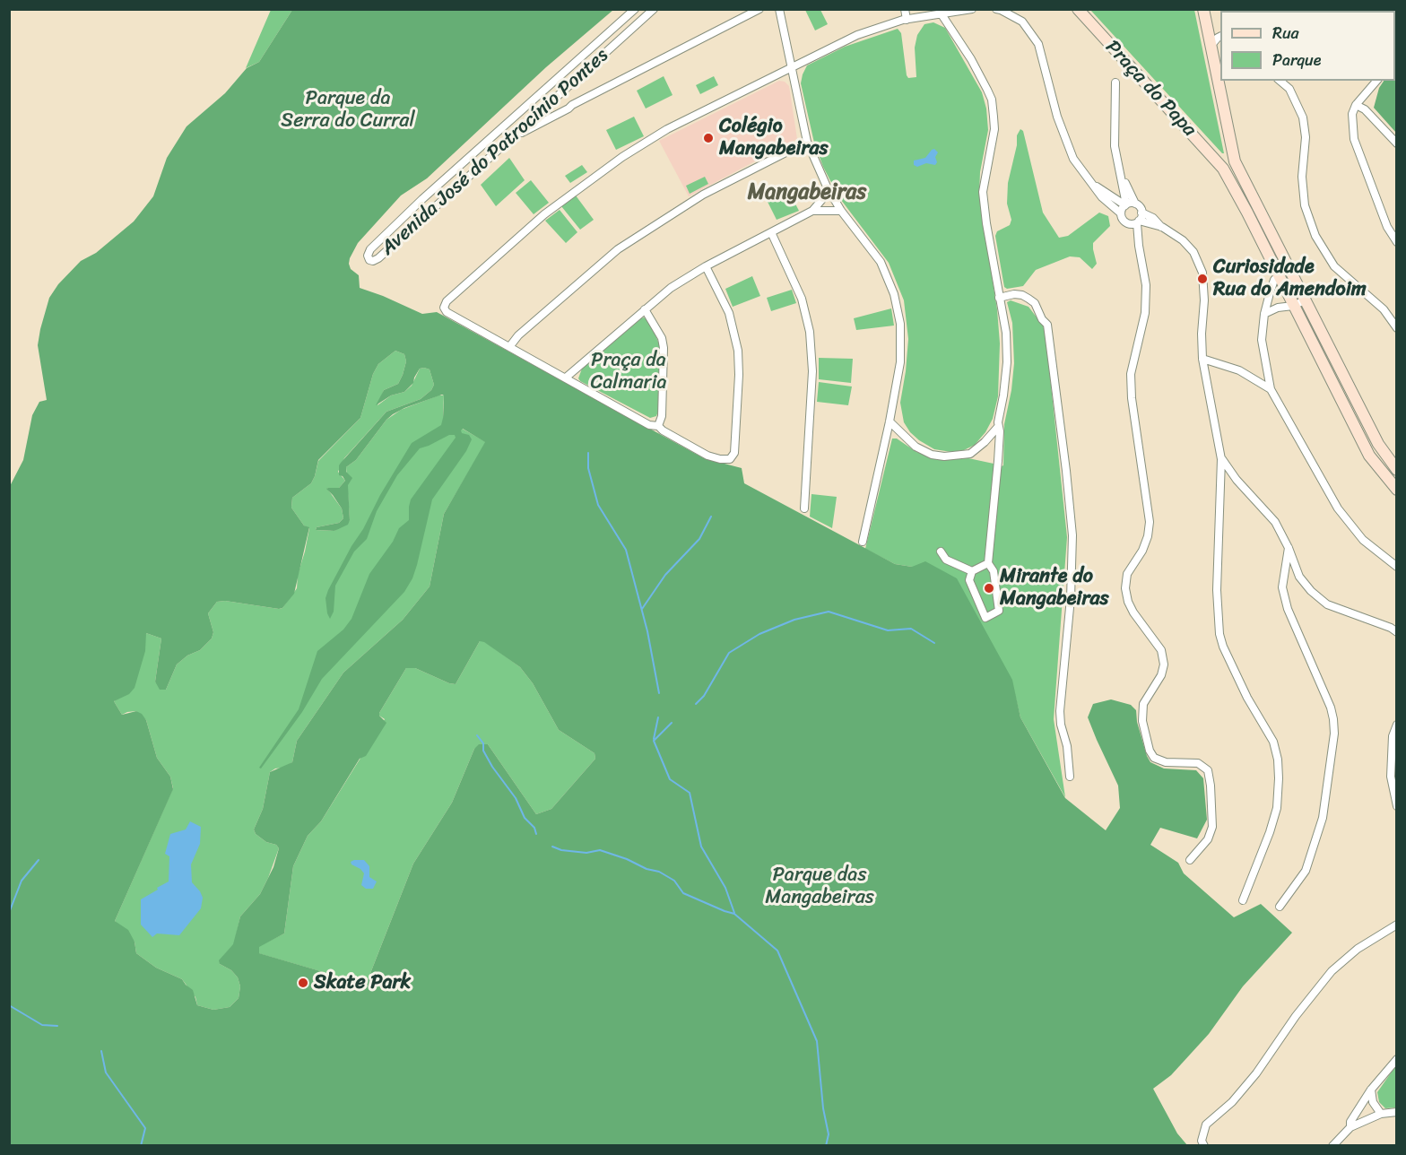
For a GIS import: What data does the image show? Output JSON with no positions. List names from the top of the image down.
{
  "streets": {
    "street": ["Praça do Papa", "Avenida José do Patrocínio Pontes"]
  },
  "districts": ["Mangabeiras"],
  "parks": ["Parque da Serra do Curral", "Praça da Calmaria", "Parque das Mangabeiras"],
  "places": [
    "Colégio Mangabeiras",
    "Curiosidade Rua do Amendoim",
    "Mirante do Mangabeiras",
    "Skate Park"
  ],
  "legend": ["Rua", "Parque"]
}
